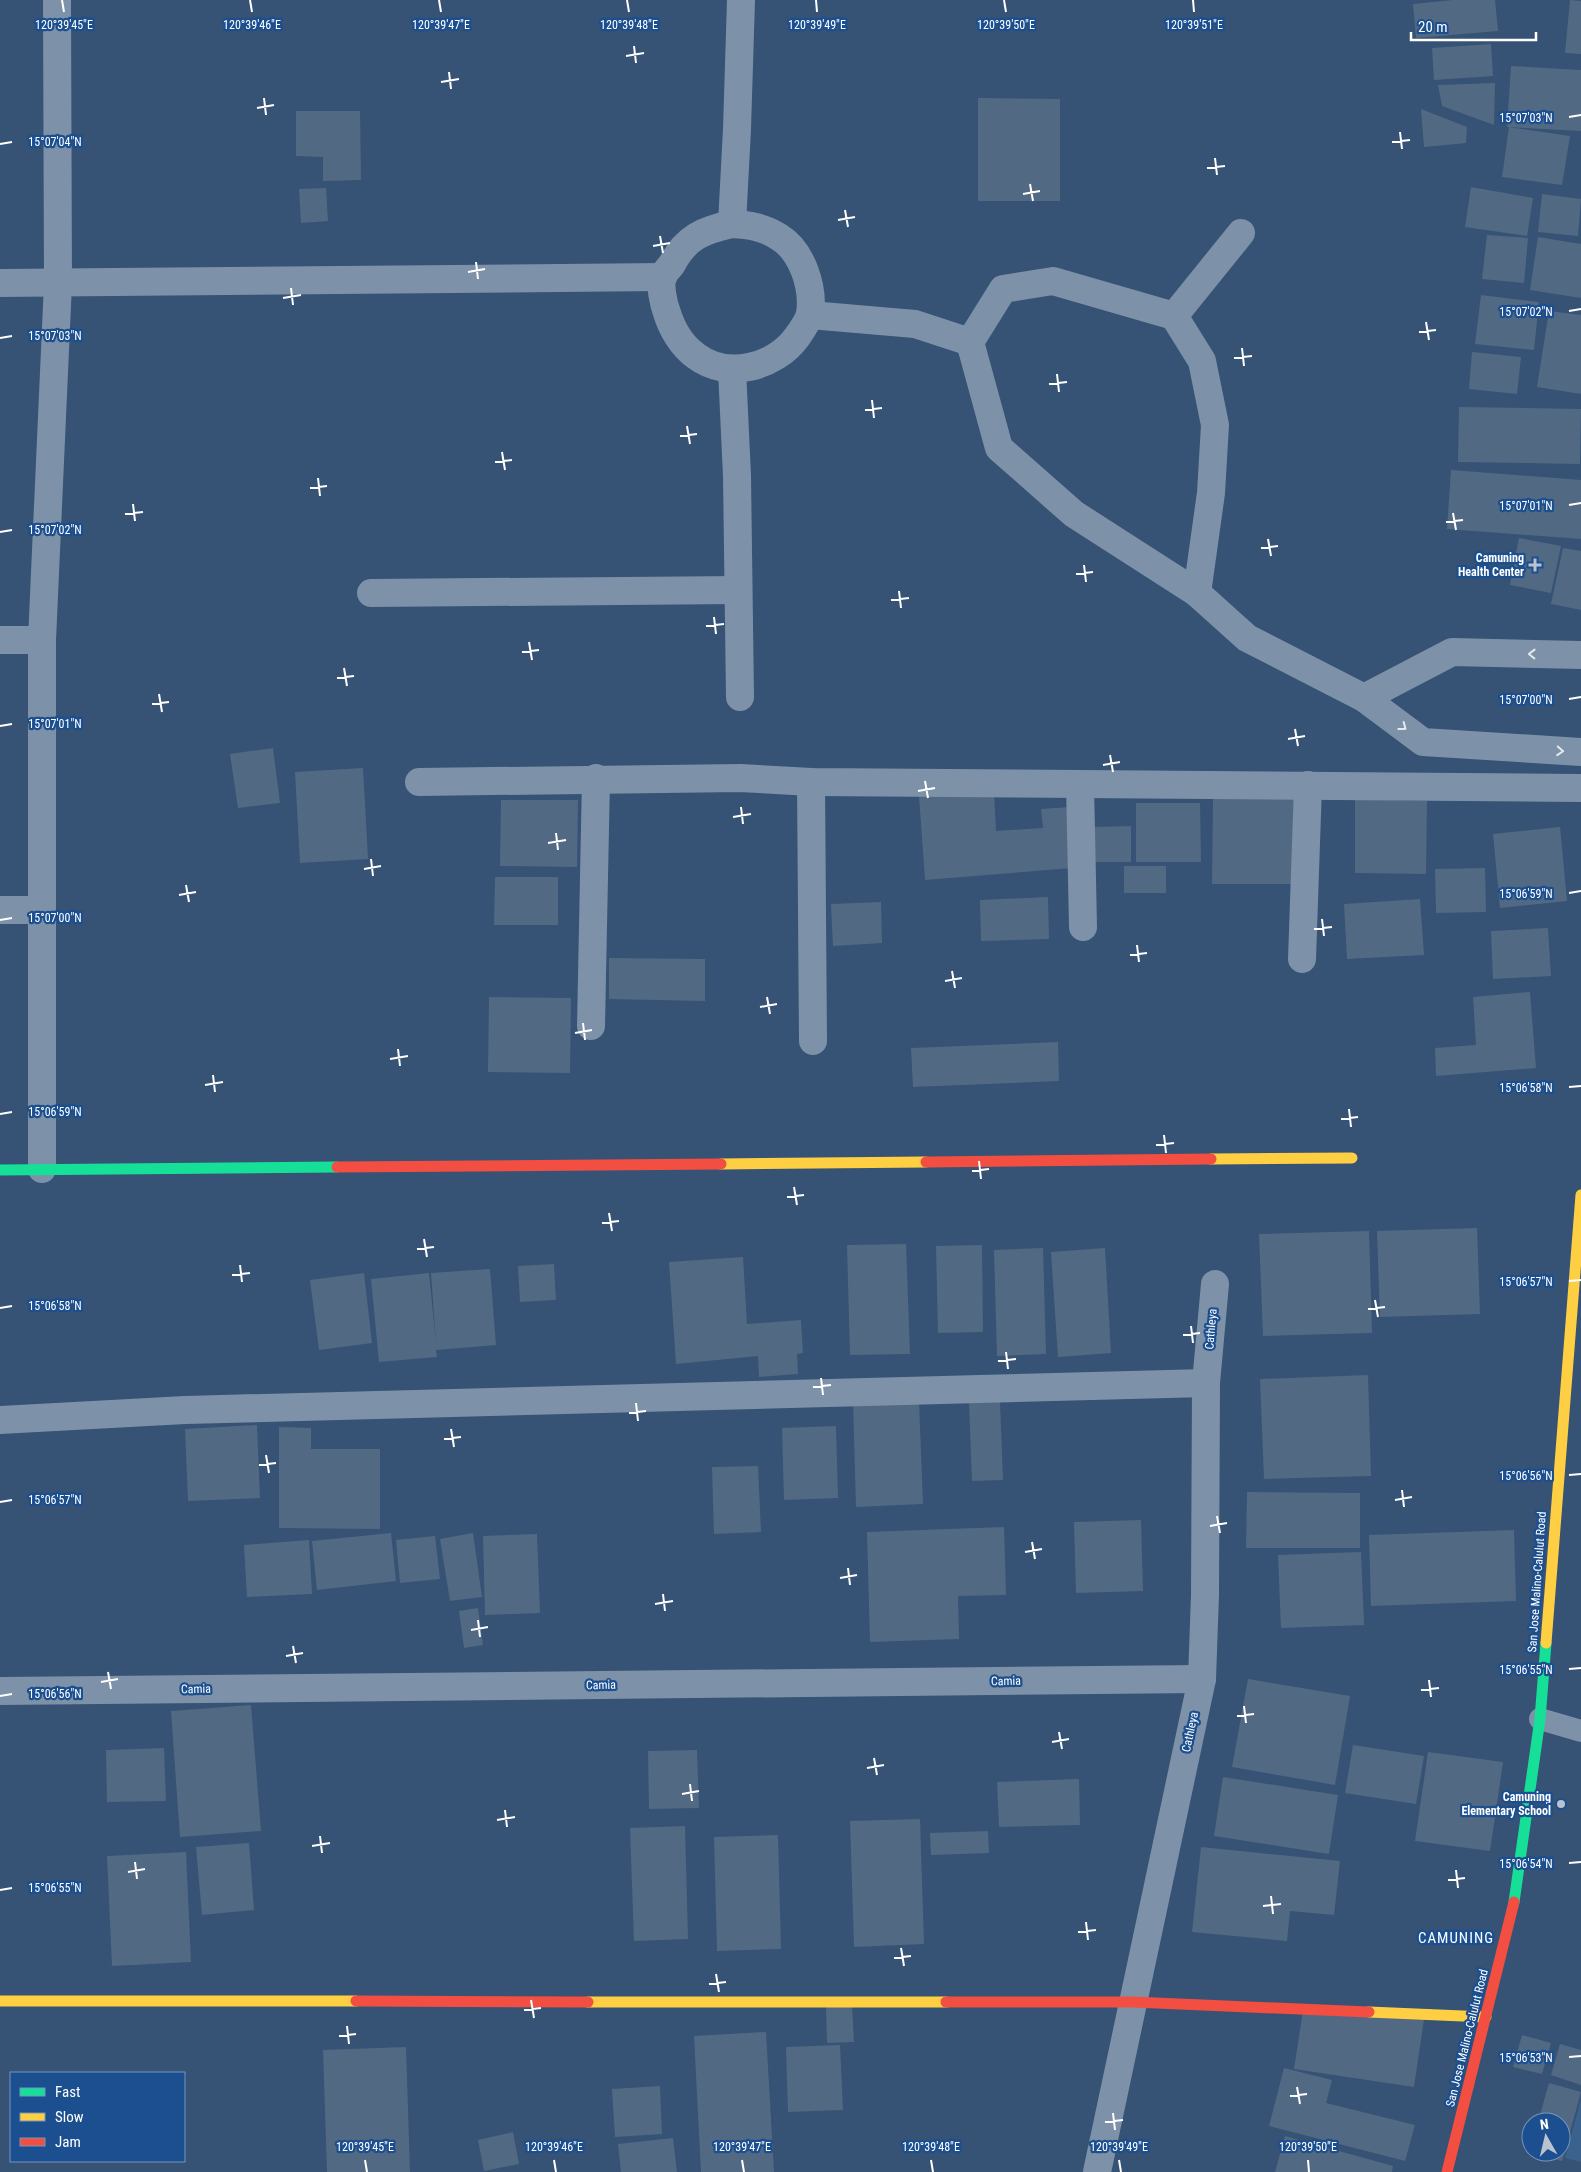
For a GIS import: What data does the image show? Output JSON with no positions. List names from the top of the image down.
{
  "streets": {
    "street": ["Cathleya", "San Jose Malino-Calulut Road", "Camia"]
  },
  "crossings": [
    ["Cathleya", "Camia"]
  ],
  "districts": ["CAMUNING"],
  "places": {
    "health": ["Camuning Health Center"],
    "other": ["Camuning Elementary School"]
  },
  "legend": ["Fast", "Slow", "Jam"],
  "scale_bar": "20 m",
  "north": "top",
  "coordinates": [
    "120°39'45\"E",
    "120°39'46\"E",
    "120°39'47\"E",
    "120°39'48\"E",
    "120°39'49\"E",
    "120°39'50\"E",
    "120°39'51\"E",
    "15°07'03\"N",
    "15°07'04\"N",
    "15°07'02\"N",
    "15°07'01\"N",
    "15°07'00\"N",
    "15°06'59\"N",
    "15°06'58\"N",
    "15°06'57\"N",
    "15°06'56\"N",
    "15°06'55\"N",
    "15°06'54\"N",
    "15°06'53\"N"
  ]
}
